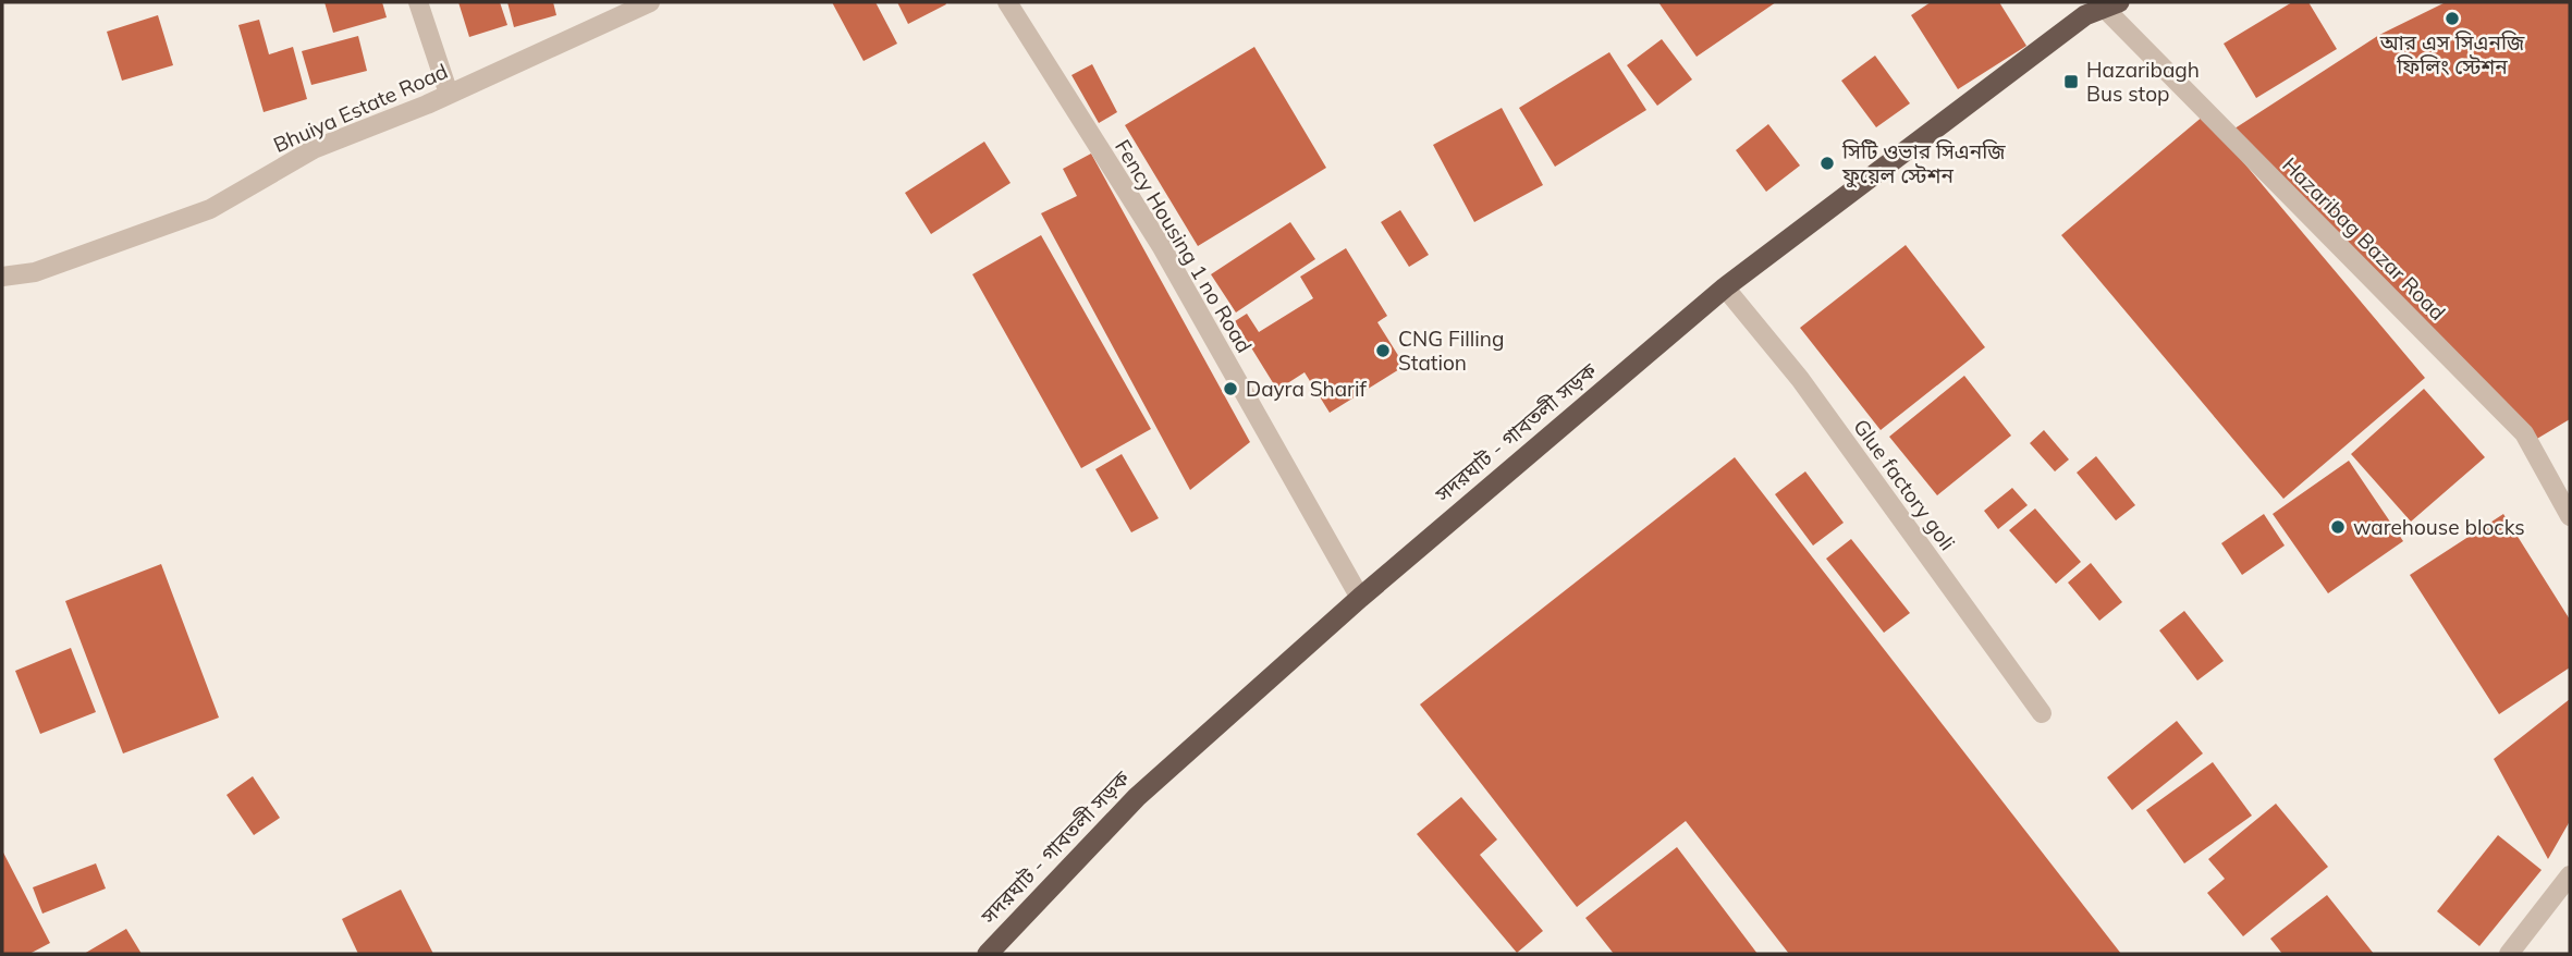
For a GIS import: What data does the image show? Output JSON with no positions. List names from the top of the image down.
{
  "streets": {
    "highway": ["সদরঘাট - গাবতলী সড়ক"],
    "street": [
      "Bhuiya Estate Road",
      "Hazaribag Bazar Road",
      "Fency Housing 1 no Road",
      "Glue factory goli"
    ]
  },
  "crossings": [
    ["Hazaribag Bazar Road", "সদরঘাট - গাবতলী সড়ক"],
    ["Fency Housing 1 no Road", "সদরঘাট - গাবতলী সড়ক"],
    ["সদরঘাট - গাবতলী সড়ক", "Glue factory goli"]
  ],
  "places": {
    "other": [
      "আর এস সিএনজি ফিলিং স্টেশন",
      "সিটি ওভার সিএনজি ফুয়েল স্টেশন",
      "CNG Filling Station",
      "Dayra Sharif",
      "warehouse blocks"
    ],
    "transit": ["Hazaribagh Bus stop"]
  }
}
